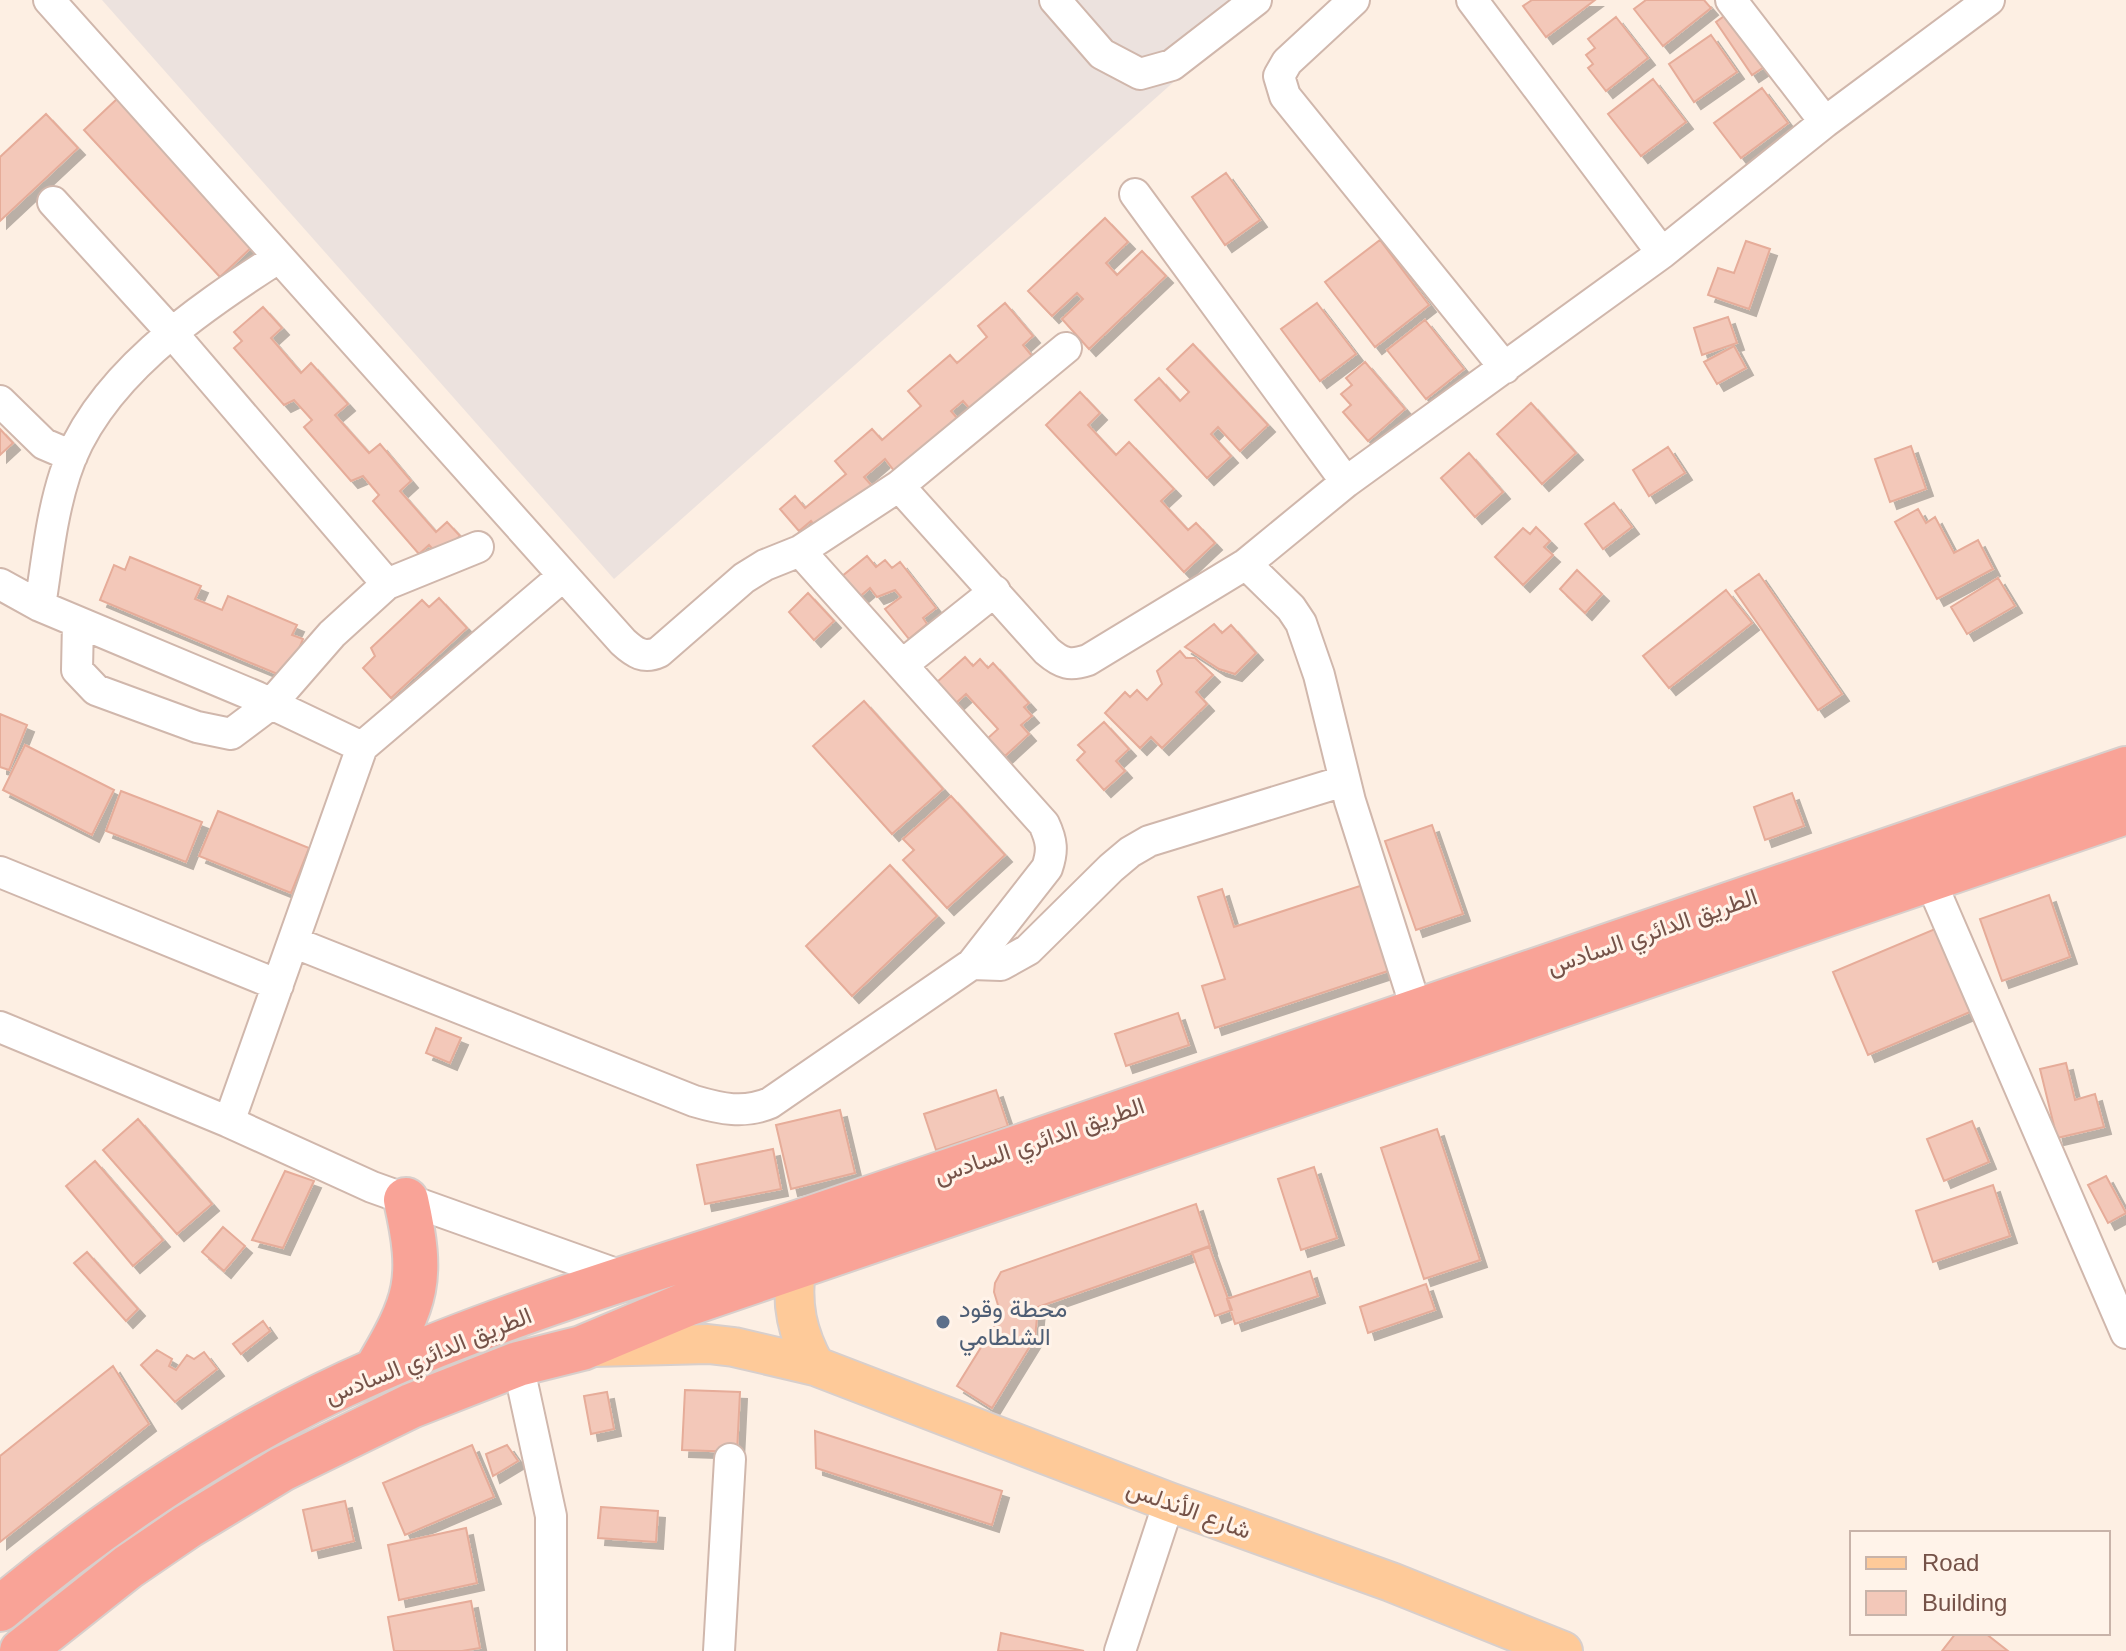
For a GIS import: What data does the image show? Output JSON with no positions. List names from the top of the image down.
{
  "streets": {
    "highway": ["الطريق الدائري السادس"],
    "main road": ["شارع الأندلس"]
  },
  "crossings": [
    ["الطريق الدائري السادس", "شارع الأندلس"]
  ],
  "places": ["محطة وقود الشلطامي"],
  "legend": ["Road", "Building"]
}
